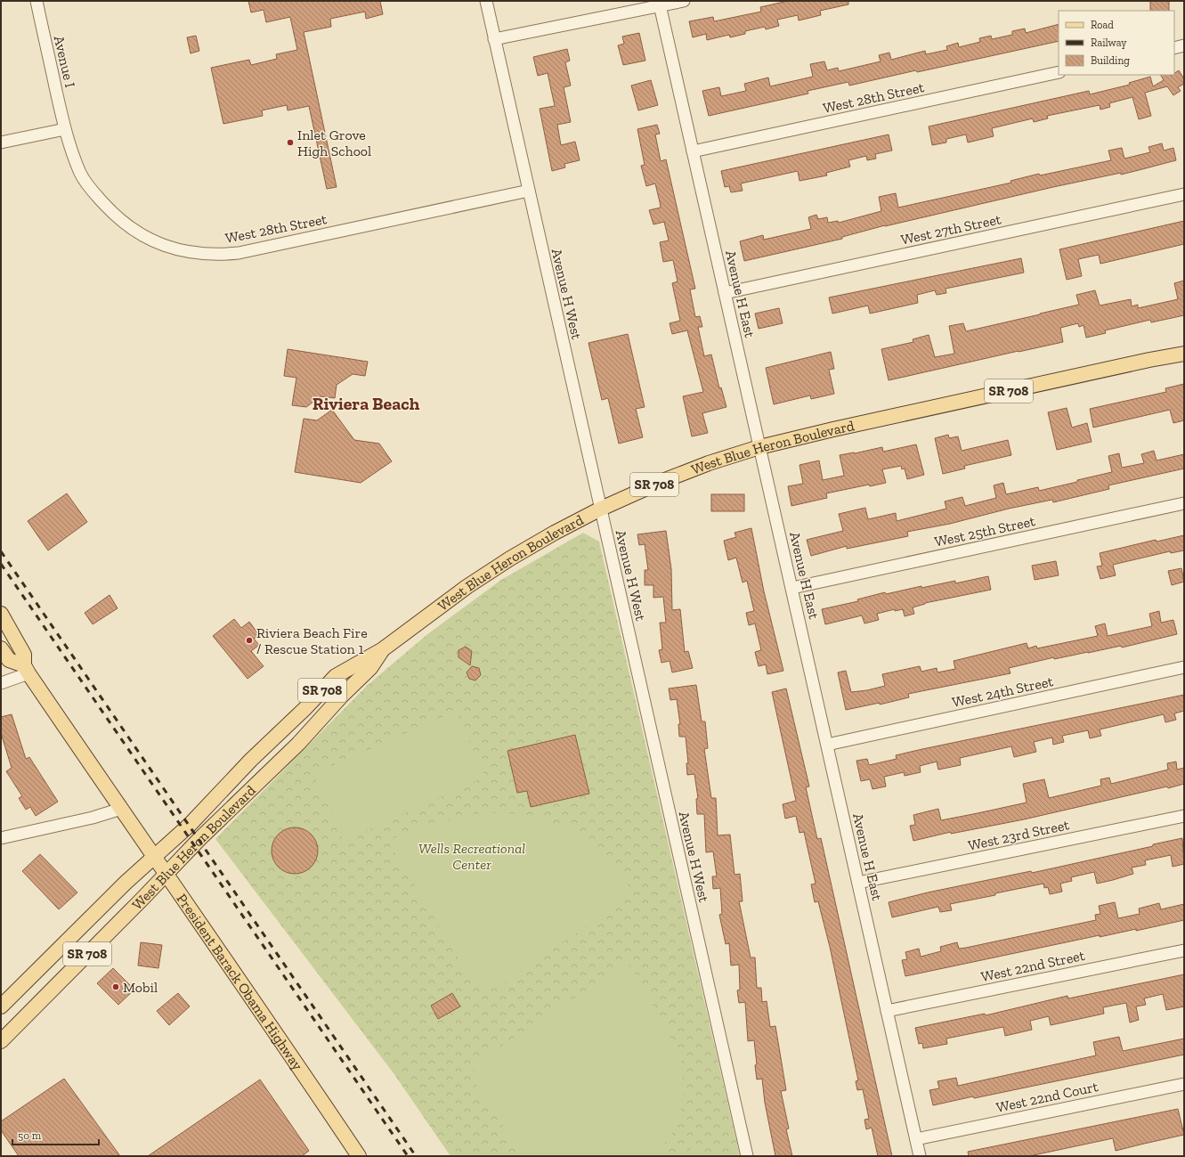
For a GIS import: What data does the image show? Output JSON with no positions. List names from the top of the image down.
{
  "streets": {
    "main road": ["SR 708", "West Blue Heron Boulevard", "President Barack Obama Highway"],
    "street": [
      "Avenue I",
      "West 28th Street",
      "West 27th Street",
      "Avenue H West",
      "Avenue H East",
      "West 25th Street",
      "West 24th Street",
      "West 23rd Street",
      "West 22nd Street",
      "West 22nd Court"
    ]
  },
  "crossings": [
    ["Avenue I", "West 28th Street"],
    ["West 28th Street", "Avenue H West"],
    ["West 28th Street", "Avenue H East"],
    ["West 27th Street", "Avenue H East"],
    ["Avenue H West", "West Blue Heron Boulevard"],
    ["Avenue H East", "West Blue Heron Boulevard"],
    ["Avenue H East", "West 25th Street"],
    ["Avenue H East", "West 24th Street"],
    ["Avenue H East", "West 23rd Street"],
    ["Avenue H East", "West 22nd Street"],
    ["Avenue H East", "West 22nd Court"],
    ["West Blue Heron Boulevard", "President Barack Obama Highway"]
  ],
  "districts": ["Riviera Beach"],
  "parks": ["Wells Recreational Center"],
  "places": ["Inlet Grove High School", "Riviera Beach Fire / Rescue Station 1", "Mobil"],
  "legend": ["Road", "Railway", "Building"],
  "scale_bar": "50 m"
}
